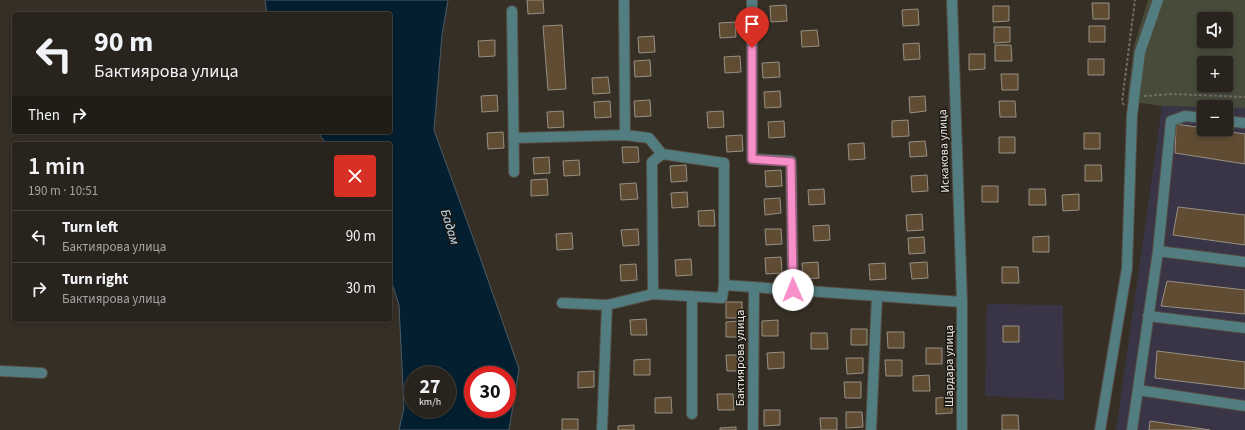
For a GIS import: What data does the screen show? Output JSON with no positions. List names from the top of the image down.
{
  "streets": {
    "street": ["Искакова улица", "Бактиярова улица", "Шардара улица"]
  },
  "crossings": [
    ["Искакова улица", "Шардара улица"]
  ],
  "water": ["Бадам"],
  "page": {
    "map_buttons": ["+", "−"],
    "turn": ["90 m", "Бактиярова улица"],
    "then": "Then",
    "heading": ["1 min", "190 m · 10:51"],
    "list": [
      {
        "name": "Turn left",
        "note": "Бактиярова улица",
        "value": "90 m"
      },
      {
        "name": "Turn right",
        "note": "Бактиярова улица",
        "value": "30 m"
      }
    ],
    "speed": "27 km/h",
    "limit": "30"
  }
}
